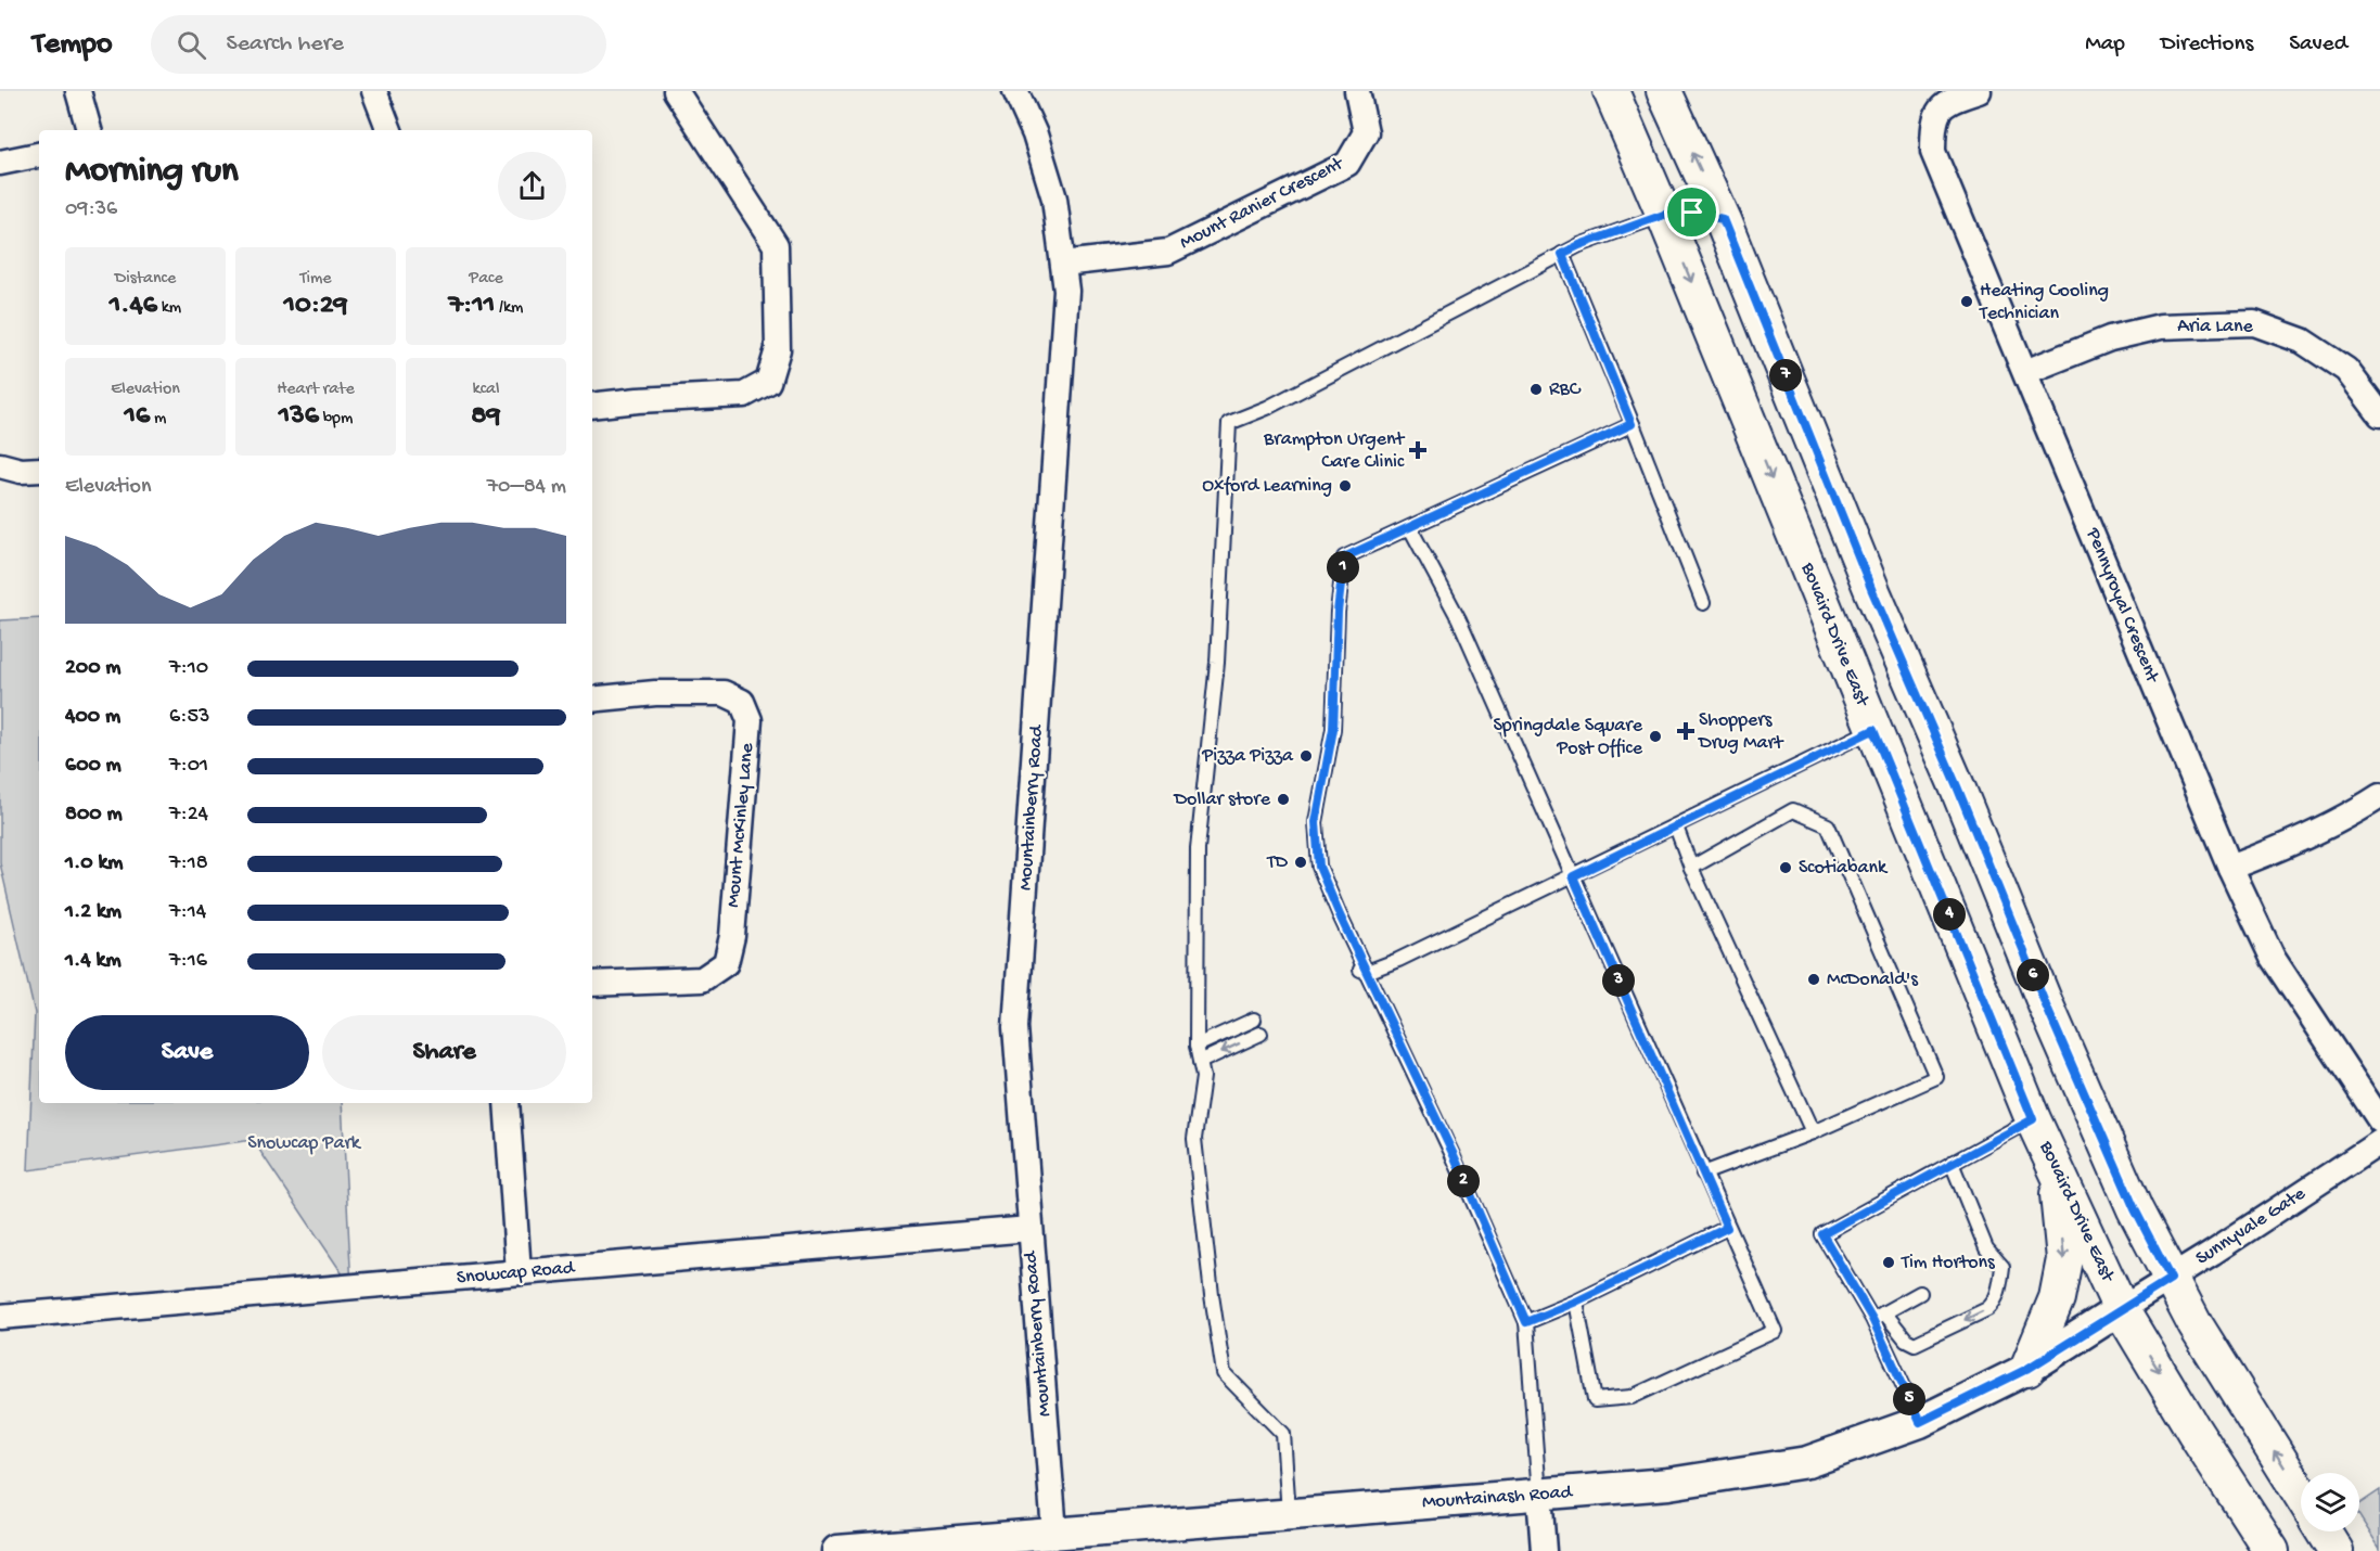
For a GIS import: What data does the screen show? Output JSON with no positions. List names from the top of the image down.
{
  "streets": {
    "main road": ["Bovaird Drive East"],
    "street": [
      "Mount Ranier Crescent",
      "Aria Lane",
      "Pennyroyal Crescent",
      "Mountainberry Road",
      "Mount McKinley Lane",
      "Sunnyvale Gate",
      "Snowcap Road",
      "Mountainash Road"
    ]
  },
  "crossings": [
    ["Mount Ranier Crescent", "Mountainberry Road"],
    ["Aria Lane", "Pennyroyal Crescent"],
    ["Bovaird Drive East", "Sunnyvale Gate"],
    ["Bovaird Drive East", "Mountainash Road"],
    ["Mountainberry Road", "Snowcap Road"],
    ["Mountainberry Road", "Mountainash Road"],
    ["Sunnyvale Gate", "Mountainash Road"]
  ],
  "parks": ["Snowcap Park"],
  "places": {
    "other": [
      "Heating Cooling Technician",
      "RBC",
      "Oxford Learning",
      "Springdale Square Post Office",
      "Pizza Pizza",
      "Dollar store",
      "TD",
      "Scotiabank",
      "McDonald's",
      "Tim Hortons"
    ],
    "health": ["Brampton Urgent Care Clinic", "Shoppers Drug Mart"]
  },
  "page": {
    "header": "Tempo",
    "search": "Search here",
    "nav": ["Map", "Directions", "Saved"],
    "heading": ["Morning run", "09:36"],
    "stats": [
      ["Distance", "1.46 km"],
      ["Time", "10:29"],
      ["Pace", "7:11 /km"],
      ["Elevation", "16 m"],
      ["Heart rate", "136 bpm"],
      ["kcal", "89"]
    ],
    "pins": [
      "7",
      "1",
      "4",
      "6",
      "3",
      "2",
      "5"
    ],
    "chart": ["Elevation", "70–84 m"],
    "list": [
      {
        "name": "200 m",
        "note": "7:10"
      },
      {
        "name": "400 m",
        "note": "6:53"
      },
      {
        "name": "600 m",
        "note": "7:01"
      },
      {
        "name": "800 m",
        "note": "7:24"
      },
      {
        "name": "1.0 km",
        "note": "7:18"
      },
      {
        "name": "1.2 km",
        "note": "7:14"
      },
      {
        "name": "1.4 km",
        "note": "7:16"
      }
    ],
    "buttons": ["Save", "Share"]
  }
}
